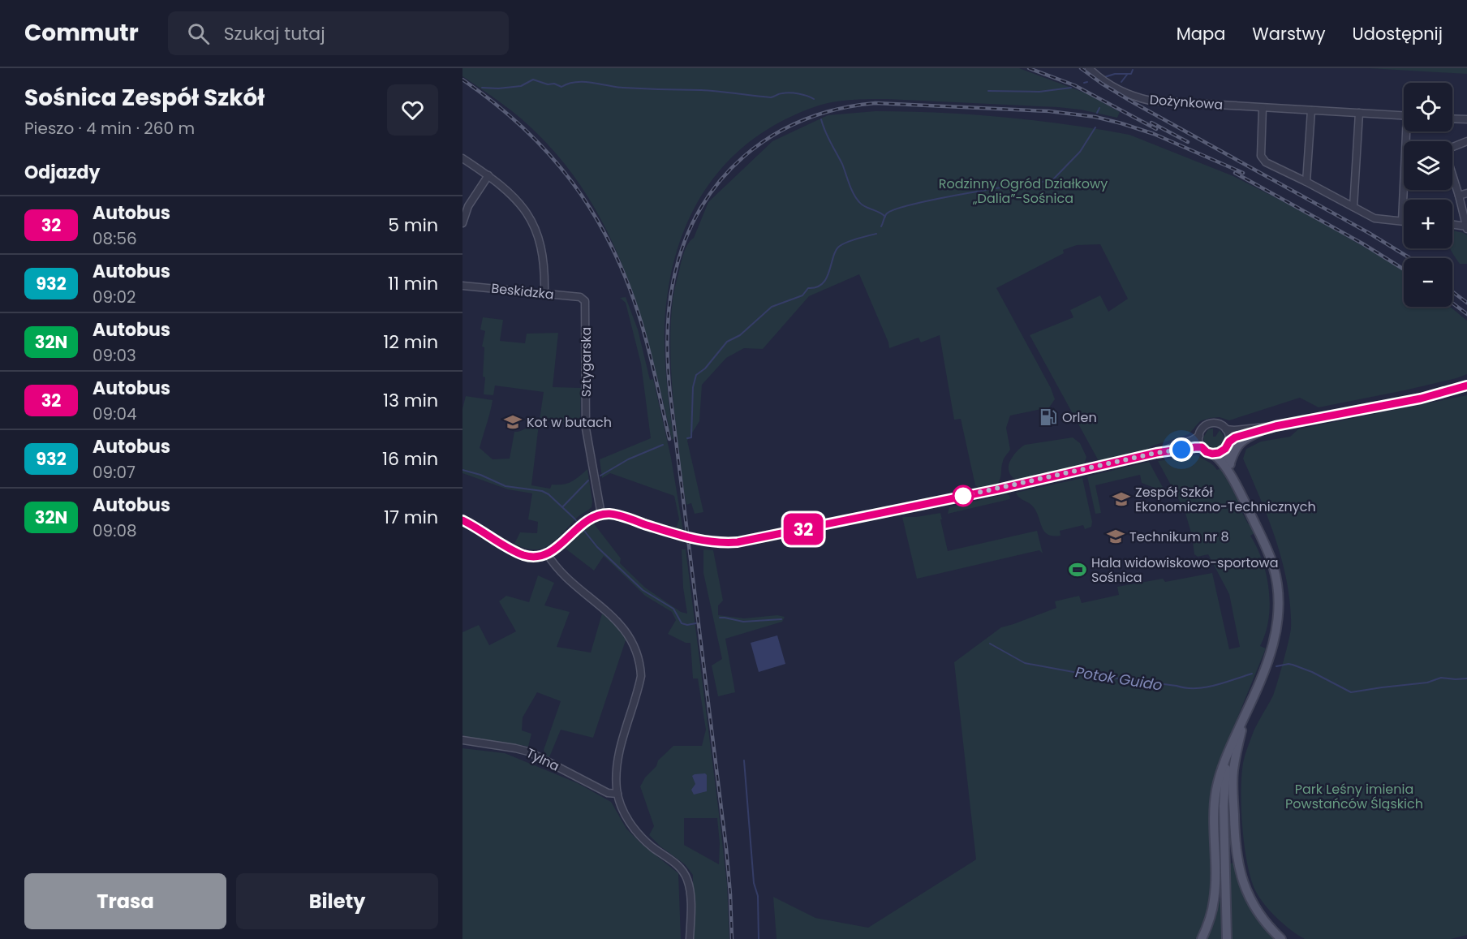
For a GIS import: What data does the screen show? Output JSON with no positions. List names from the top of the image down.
{
  "streets": {
    "street": [
      "Dożynkowa",
      "Beskidzka",
      "Sztygarska",
      "Tylna"
    ]
  },
  "crossings": [
    ["Beskidzka", "Sztygarska"]
  ],
  "water": ["Potok Guido"],
  "parks": ["Rodzinny Ogród Działkowy „Dalia”-Sośnica", "Park Leśny imienia Powstańców Śląskich"],
  "places": {
    "fuel station": ["Orlen"],
    "school or university": ["Kot w butach", "Zespół Szkół Ekonomiczno-Technicznych", "Technikum nr 8"],
    "sports": ["Hala widowiskowo-sportowa Sośnica"]
  },
  "lines": ["bus line 32"],
  "page": {
    "header": "Commutr",
    "search": "Szukaj tutaj",
    "nav": ["Mapa", "Warstwy", "Udostępnij"],
    "heading": [
      ["Sośnica Zespół Szkół", "Pieszo · 4 min · 260 m"],
      "Odjazdy"
    ],
    "on_map": "32",
    "map_buttons": ["+", "−"],
    "list": [
      {
        "mark": "32",
        "name": "Autobus",
        "note": "08:56",
        "value": "5 min"
      },
      {
        "mark": "932",
        "name": "Autobus",
        "note": "09:02",
        "value": "11 min"
      },
      {
        "mark": "32N",
        "name": "Autobus",
        "note": "09:03",
        "value": "12 min"
      },
      {
        "mark": "32",
        "name": "Autobus",
        "note": "09:04",
        "value": "13 min"
      },
      {
        "mark": "932",
        "name": "Autobus",
        "note": "09:07",
        "value": "16 min"
      },
      {
        "mark": "32N",
        "name": "Autobus",
        "note": "09:08",
        "value": "17 min"
      }
    ],
    "buttons": ["Trasa", "Bilety"]
  }
}
